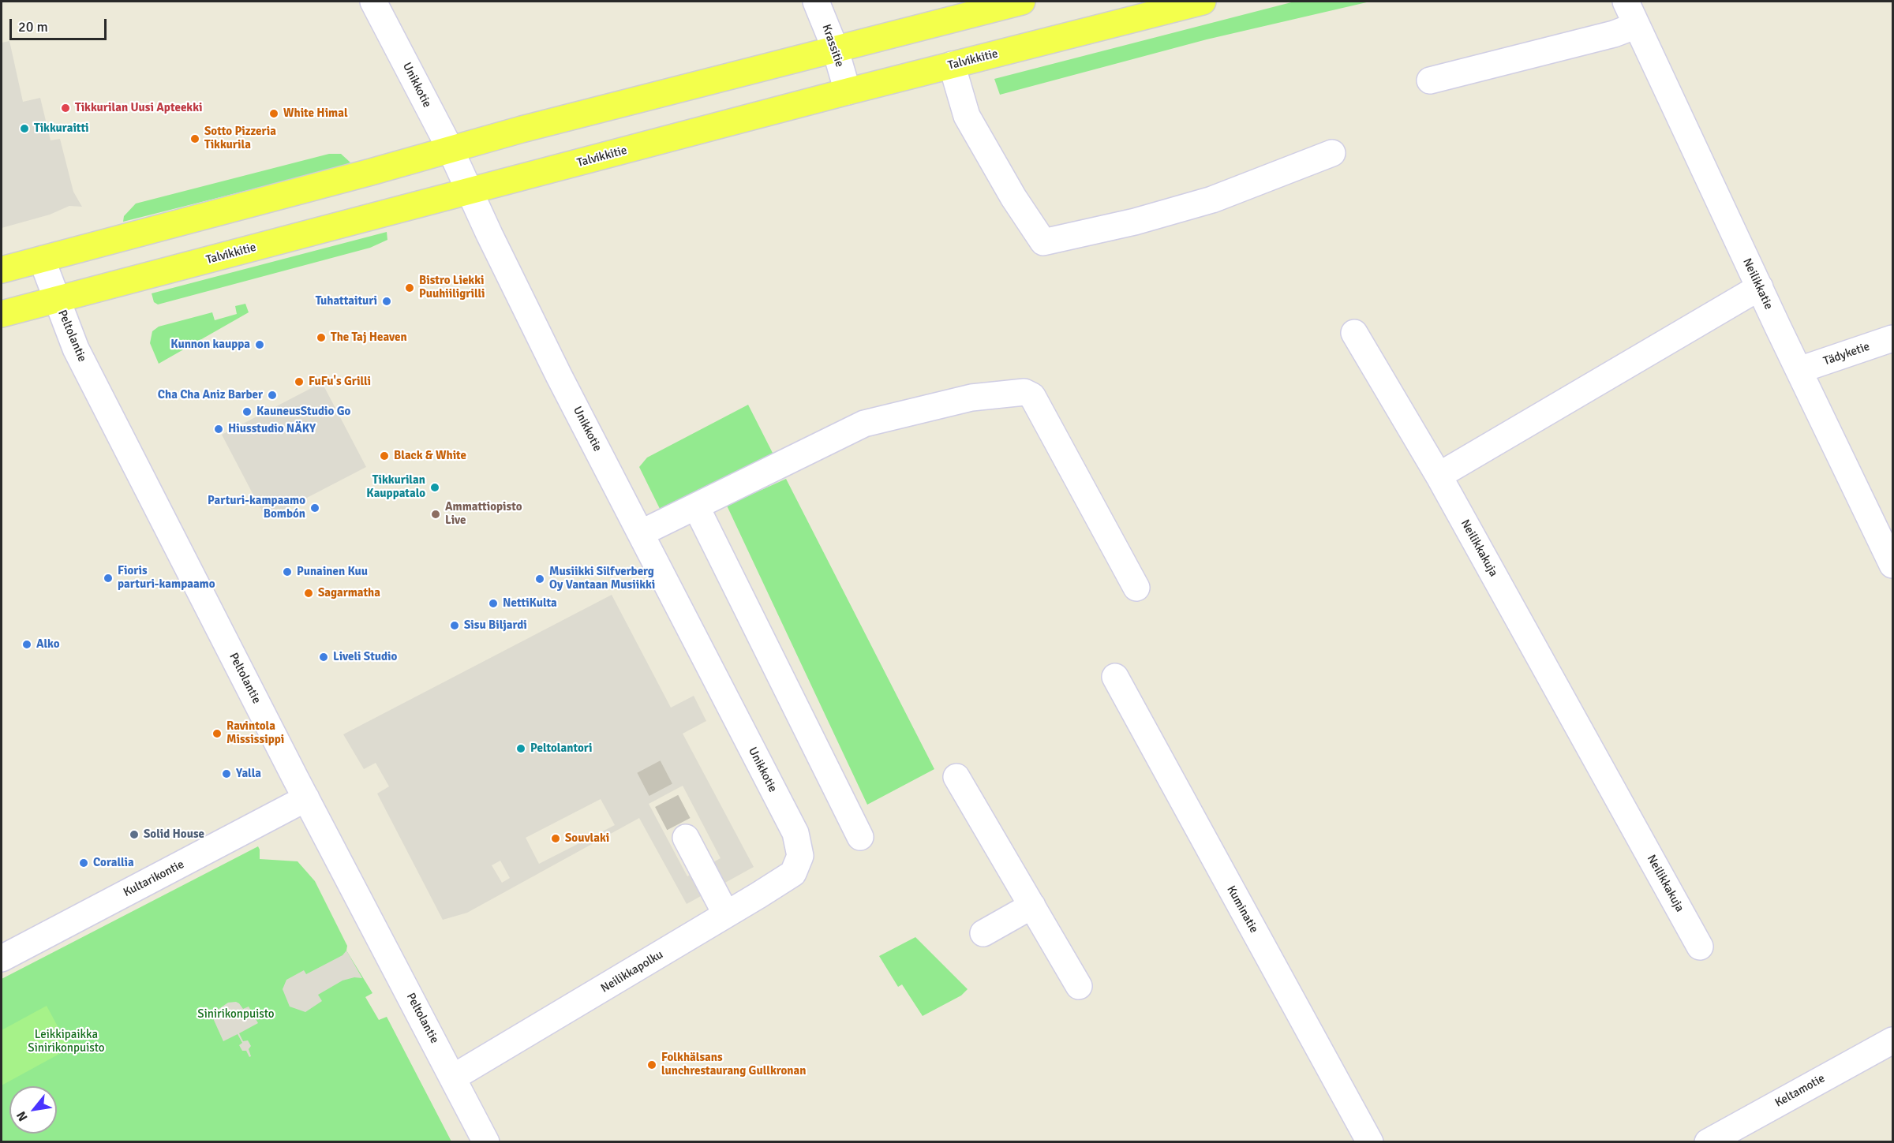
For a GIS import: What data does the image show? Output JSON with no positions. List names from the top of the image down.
{
  "streets": {
    "main road": ["Talvikkitie"],
    "street": [
      "Krassitie",
      "Unikkotie",
      "Neilikkatie",
      "Peltolantie",
      "Tädyketie",
      "Neilikkakuja",
      "Kultarikontie",
      "Kuminatie",
      "Neilikkapolku",
      "Keltamotie"
    ]
  },
  "crossings": [
    ["Krassitie", "Talvikkitie"],
    ["Talvikkitie", "Unikkotie"],
    ["Talvikkitie", "Peltolantie"],
    ["Unikkotie", "Neilikkapolku"],
    ["Neilikkatie", "Tädyketie"],
    ["Peltolantie", "Kultarikontie"],
    ["Peltolantie", "Neilikkapolku"]
  ],
  "parks": ["Sinirikonpuisto", "Leikkipaikka Sinirikonpuisto"],
  "places": [
    "Tikkurilan Uusi Apteekki",
    "White Himal",
    "Tikkuraitti",
    "Sotto Pizzeria Tikkurila",
    "Bistro Liekki Puuhiiligrilli",
    "Tuhattaituri",
    "The Taj Heaven",
    "Kunnon kauppa",
    "FuFu's Grilli",
    "Cha Cha Aniz Barber",
    "KauneusStudio Go",
    "Hiusstudio NÄKY",
    "Black & White",
    "Tikkurilan Kauppatalo",
    "Parturi-kampaamo Bombón",
    "Ammattiopisto Live",
    "Punainen Kuu",
    "Fioris parturi-kampaamo",
    "Musiikki Silfverberg Oy Vantaan Musiikki",
    "Sagarmatha",
    "NettiKulta",
    "Sisu Biljardi",
    "Alko",
    "Liveli Studio",
    "Ravintola Mississippi",
    "Peltolantori",
    "Yalla",
    "Solid House",
    "Souvlaki",
    "Corallia",
    "Folkhälsans lunchrestaurang Gullkronan"
  ],
  "scale_bar": "20 m",
  "north": "bottom left"
}
